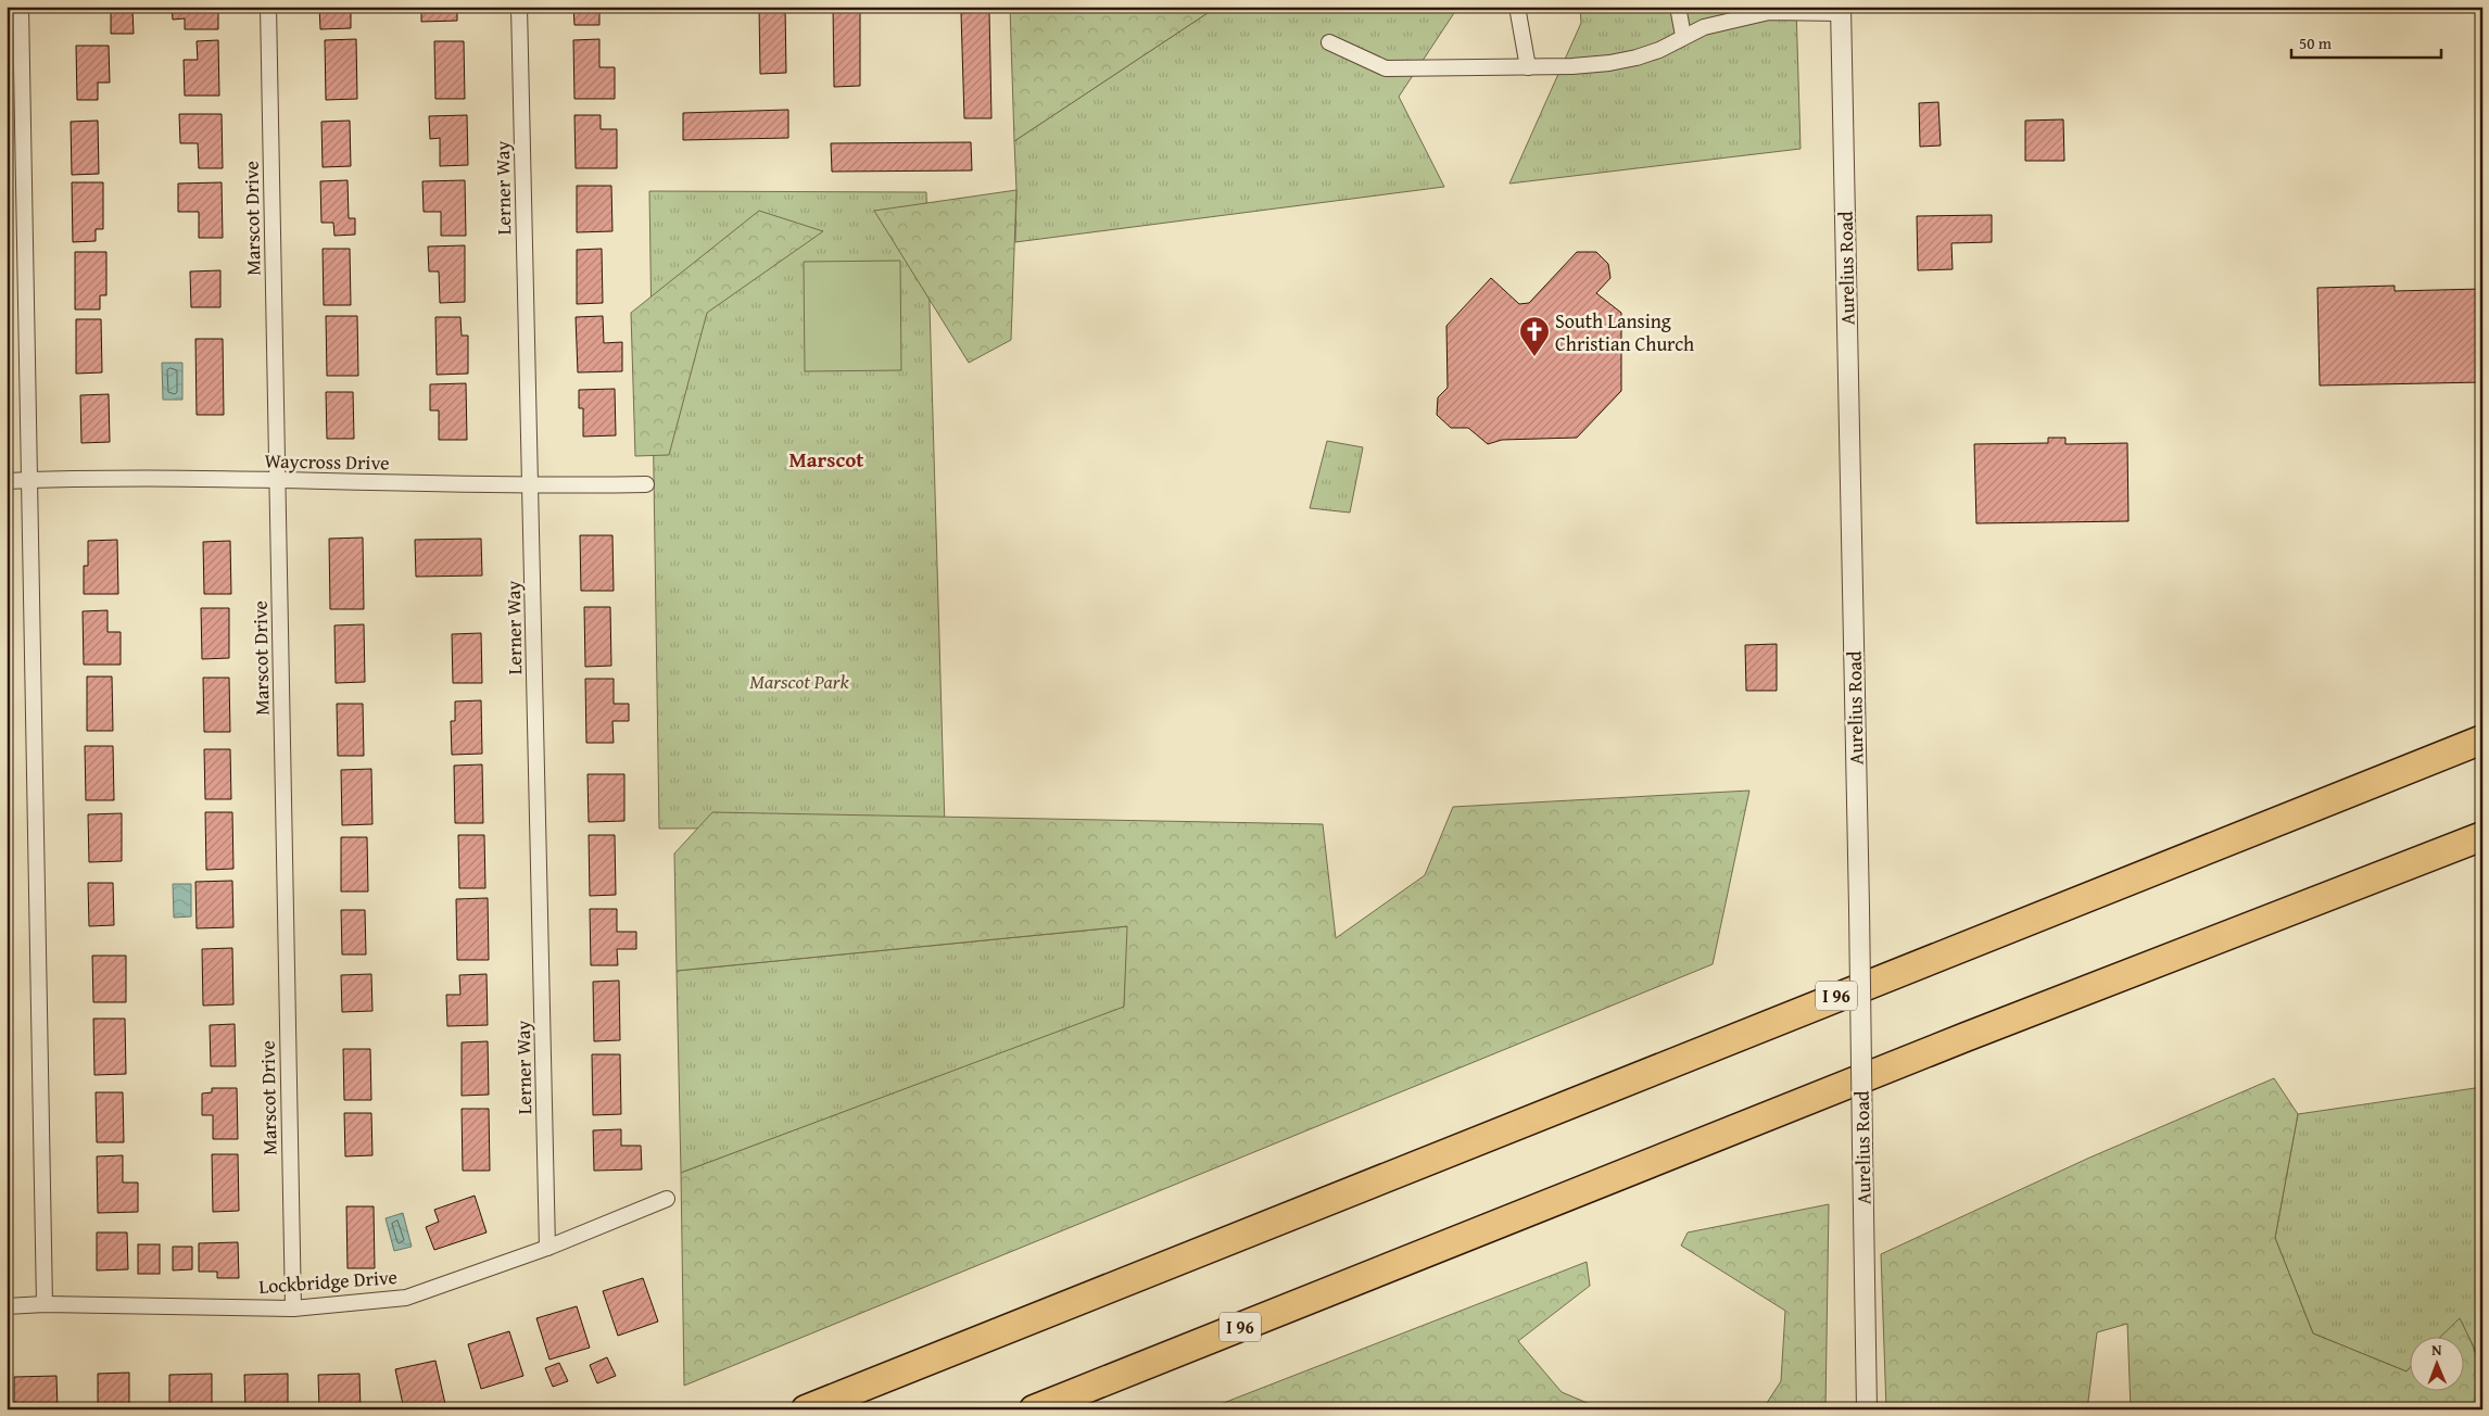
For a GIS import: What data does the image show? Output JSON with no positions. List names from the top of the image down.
{
  "streets": {
    "highway": ["I 96"],
    "street": [
      "Lerner Way",
      "Marscot Drive",
      "Aurelius Road",
      "Waycross Drive",
      "Lockbridge Drive"
    ]
  },
  "crossings": [
    ["Lerner Way", "Waycross Drive"],
    ["Lerner Way", "Lockbridge Drive"],
    ["Marscot Drive", "Waycross Drive"],
    ["Marscot Drive", "Lockbridge Drive"]
  ],
  "districts": ["Marscot"],
  "parks": ["Marscot Park"],
  "places": {
    "church": ["South Lansing Christian Church"]
  },
  "scale_bar": "50 m",
  "north": "top"
}
